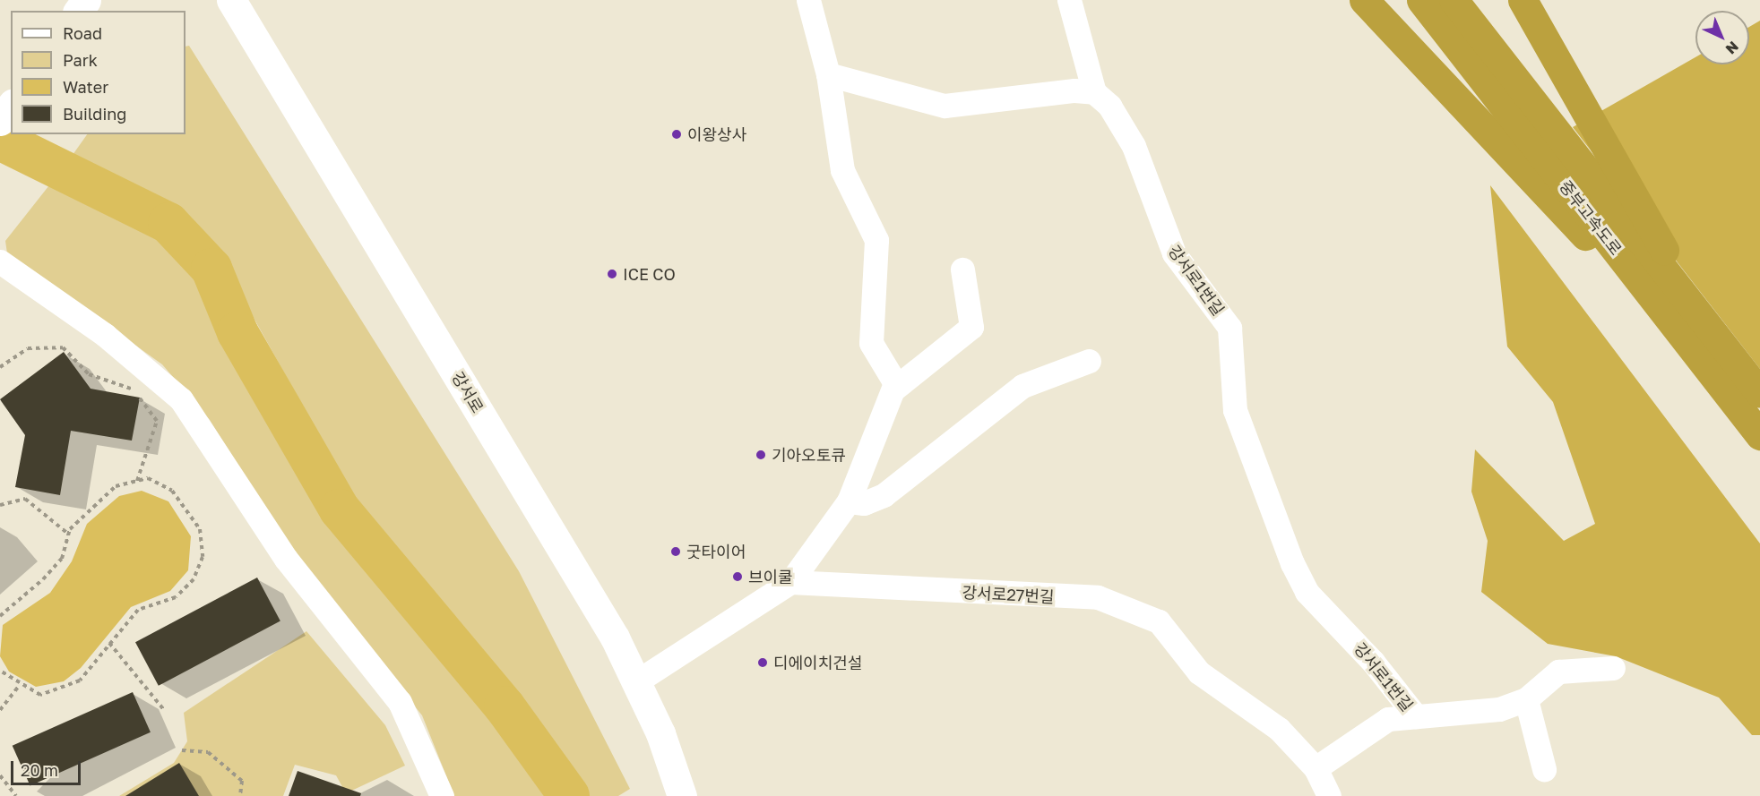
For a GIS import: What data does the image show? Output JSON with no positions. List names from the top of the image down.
{
  "streets": {
    "highway": ["중부고속도로"],
    "street": ["강서로1번길", "강서로", "강서로27번길"]
  },
  "places": [
    "이왕상사",
    "ICE CO",
    "기아오토큐",
    "굿타이어",
    "브이쿨",
    "디에이치건설"
  ],
  "legend": [
    "Road",
    "Park",
    "Water",
    "Building"
  ],
  "scale_bar": "20 m",
  "north": "bottom right"
}
